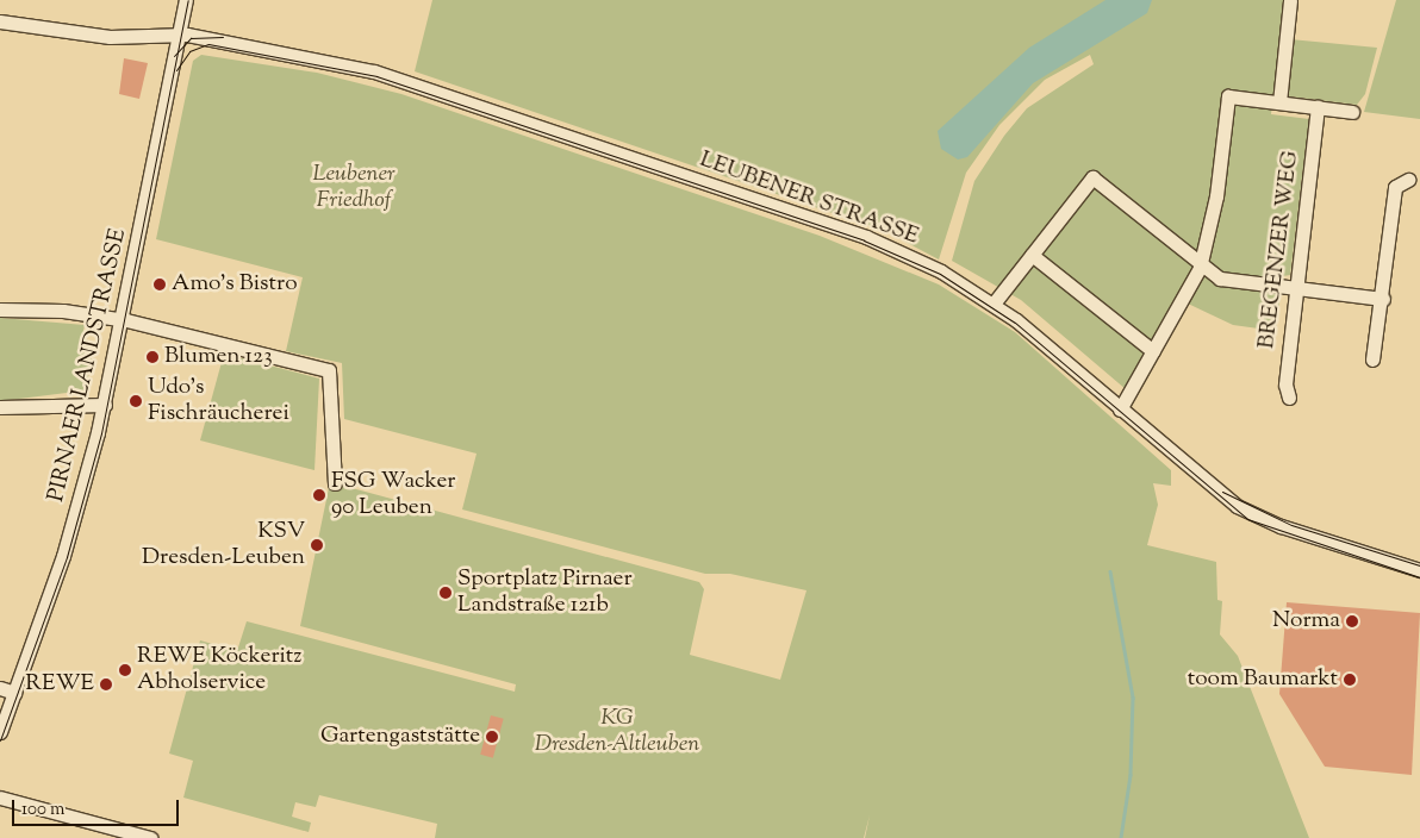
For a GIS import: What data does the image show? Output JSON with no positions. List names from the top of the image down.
{
  "streets": {
    "street": ["LEUBENER STRASSE", "BREGENZER WEG", "PIRNAER LANDSTRASSE"]
  },
  "crossings": [
    ["LEUBENER STRASSE", "PIRNAER LANDSTRASSE"]
  ],
  "parks": ["Leubener Friedhof", "KG Dresden-Altleuben"],
  "places": [
    "Amo's Bistro",
    "Blumen 123",
    "Udo's Fischräucherei",
    "FSG Wacker 90 Leuben",
    "KSV Dresden-Leuben",
    "Sportplatz Pirnaer Landstraße 121b",
    "Norma",
    "REWE Köckeritz Abholservice",
    "toom Baumarkt",
    "REWE",
    "Gartengaststätte"
  ],
  "scale_bar": "100 m"
}
